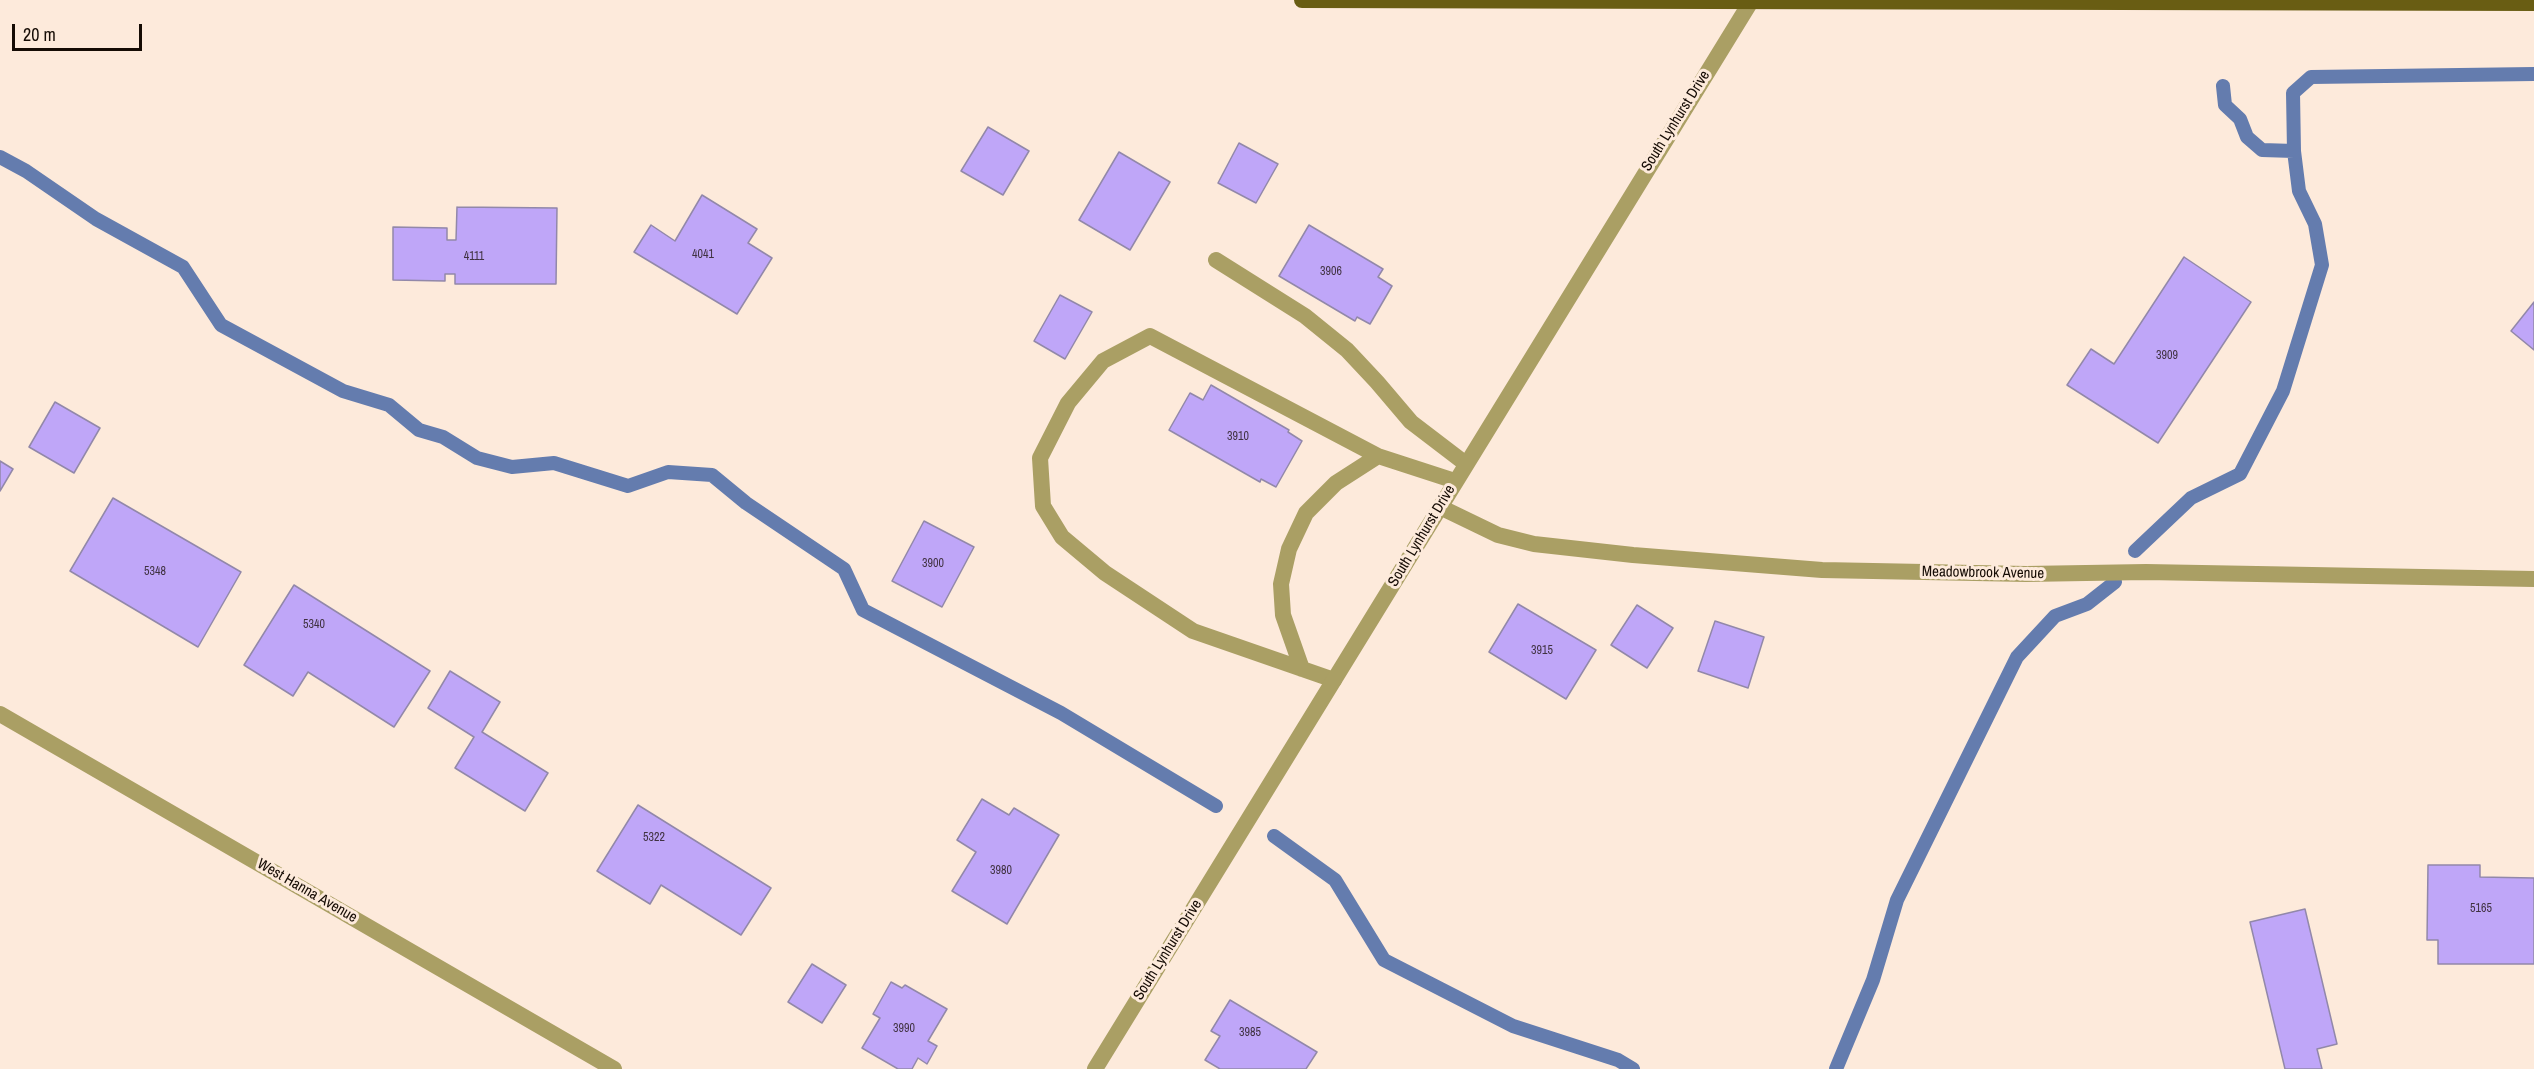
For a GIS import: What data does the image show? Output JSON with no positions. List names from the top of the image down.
{
  "streets": {
    "street": ["South Lynhurst Drive", "Meadowbrook Avenue", "West Hanna Avenue"]
  },
  "crossings": [
    ["South Lynhurst Drive", "Meadowbrook Avenue"]
  ],
  "house_numbers": [
    "4041",
    "4111",
    "3906",
    "3909",
    "3910",
    "3900",
    "5348",
    "5340",
    "3915",
    "5322",
    "3980",
    "5165",
    "3990",
    "3985"
  ],
  "scale_bar": "20 m"
}
